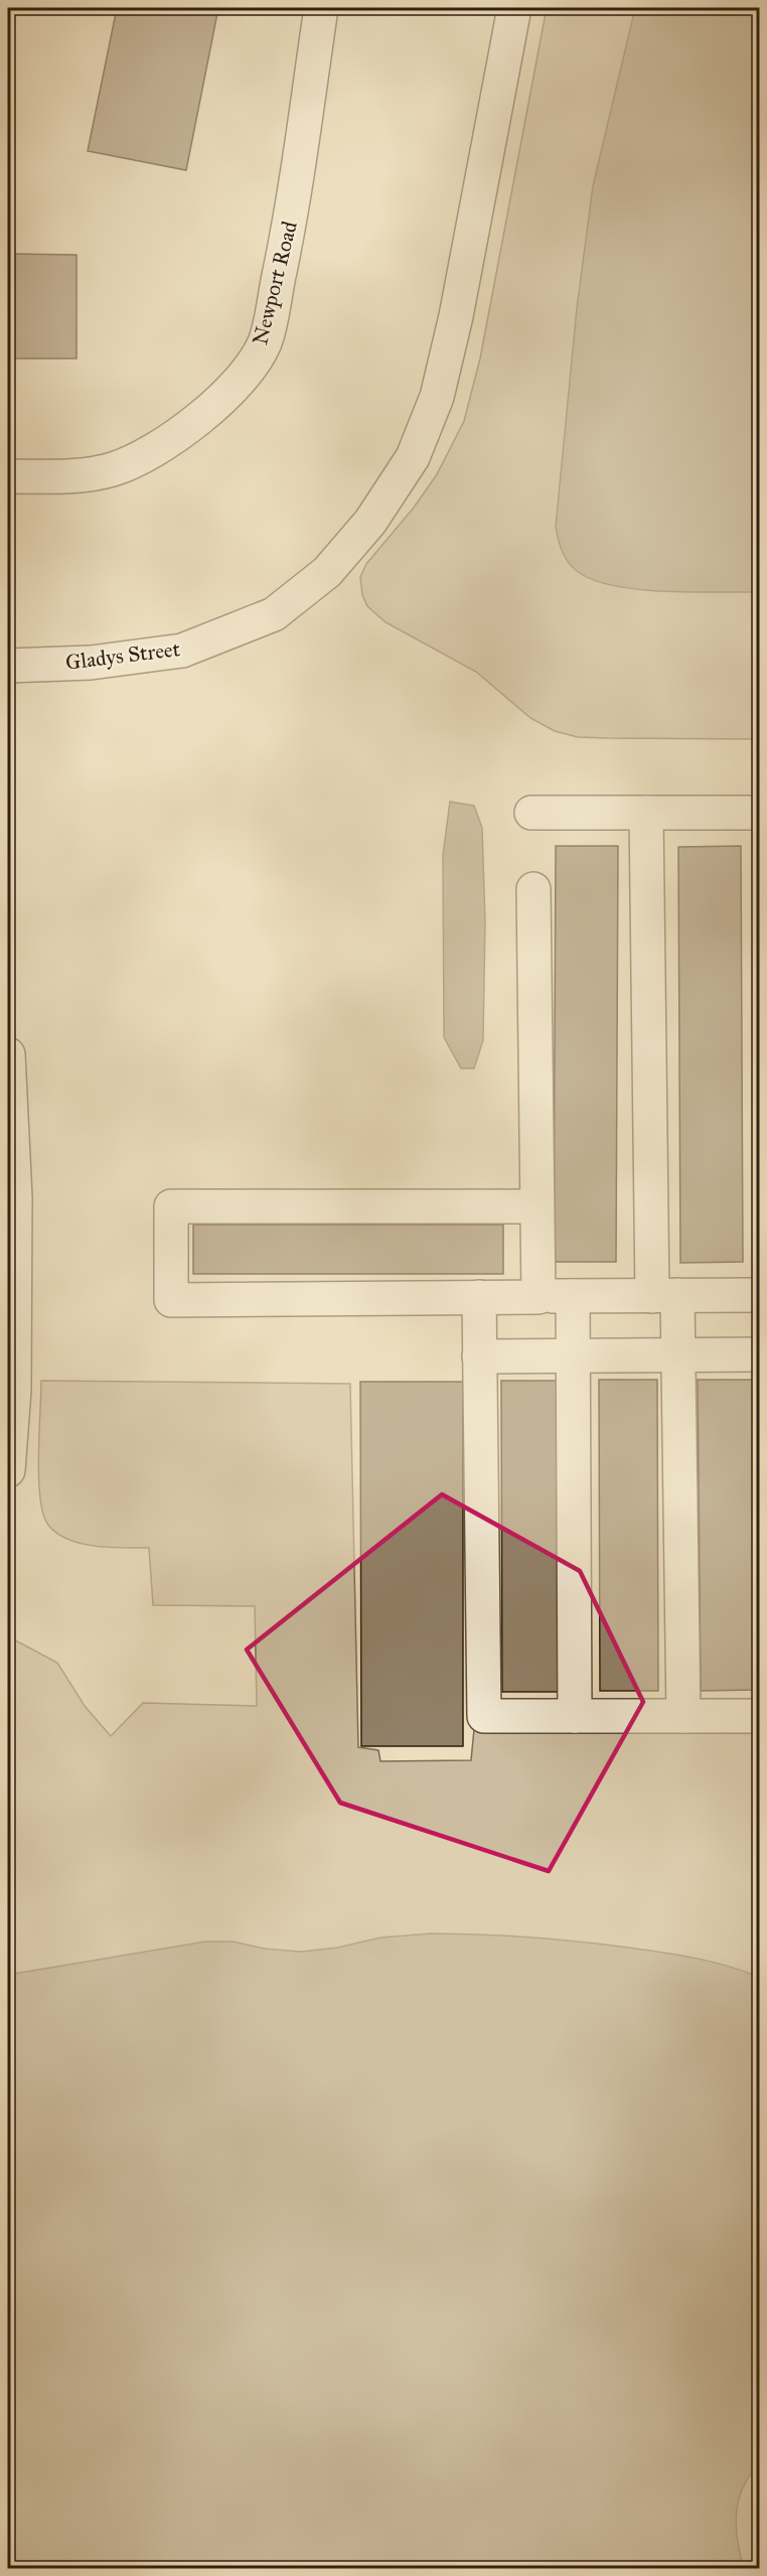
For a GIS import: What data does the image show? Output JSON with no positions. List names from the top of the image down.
{
  "streets": {
    "street": ["Newport Road", "Gladys Street"]
  }
}
